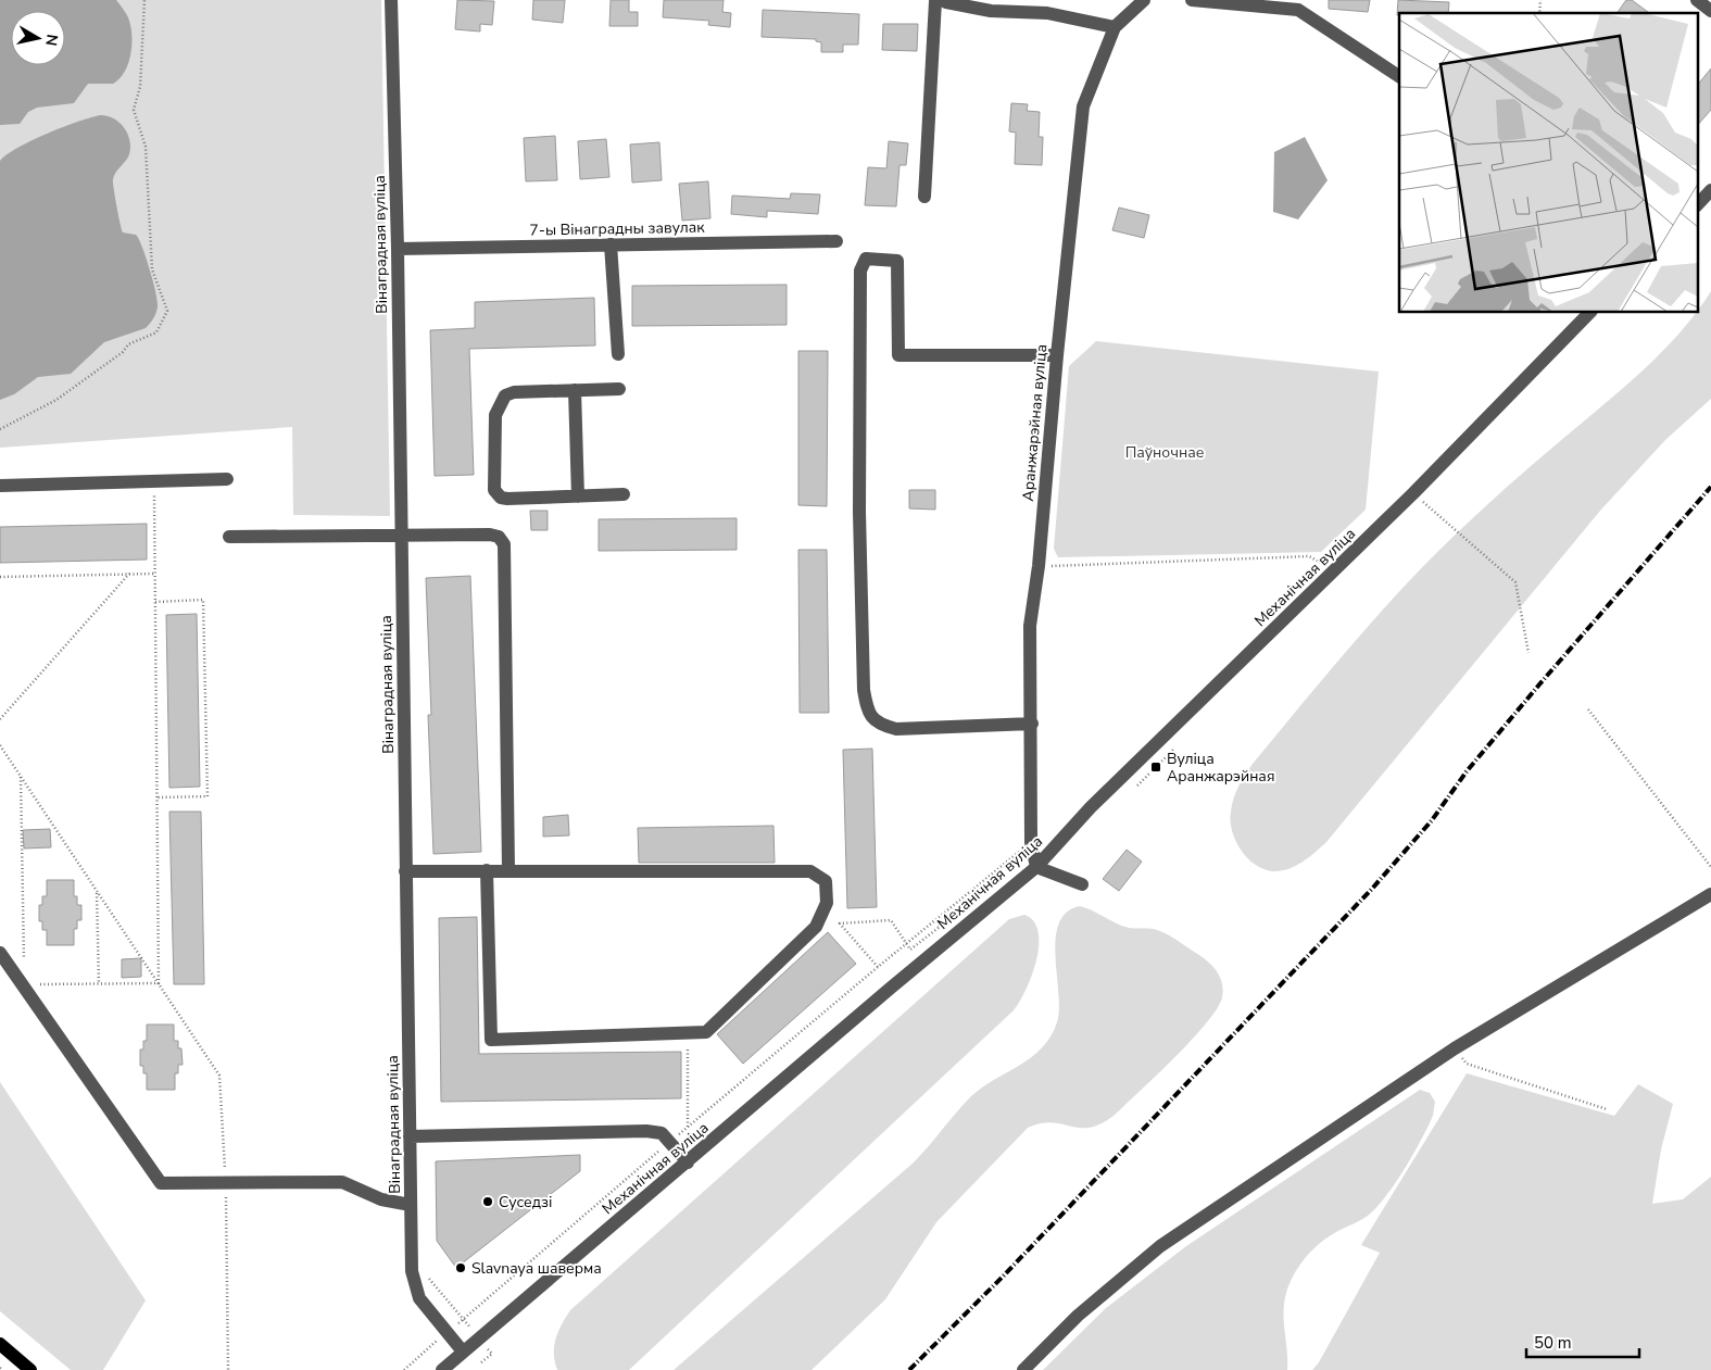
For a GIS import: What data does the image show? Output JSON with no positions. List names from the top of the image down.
{
  "streets": {
    "street": [
      "7-ы Вінаградны завулак",
      "Вінаградная вуліца",
      "Аранжарэйная вуліца",
      "Механічная вуліца"
    ]
  },
  "crossings": [
    ["7-ы Вінаградны завулак", "Вінаградная вуліца"],
    ["Вінаградная вуліца", "Механічная вуліца"],
    ["Аранжарэйная вуліца", "Механічная вуліца"]
  ],
  "parks": ["Паўночнае"],
  "places": {
    "transit": ["Вуліца Аранжарэйная"],
    "other": ["Суседзі", "Slavnaya шаверма"]
  },
  "scale_bar": "50 m",
  "north": "right"
}
